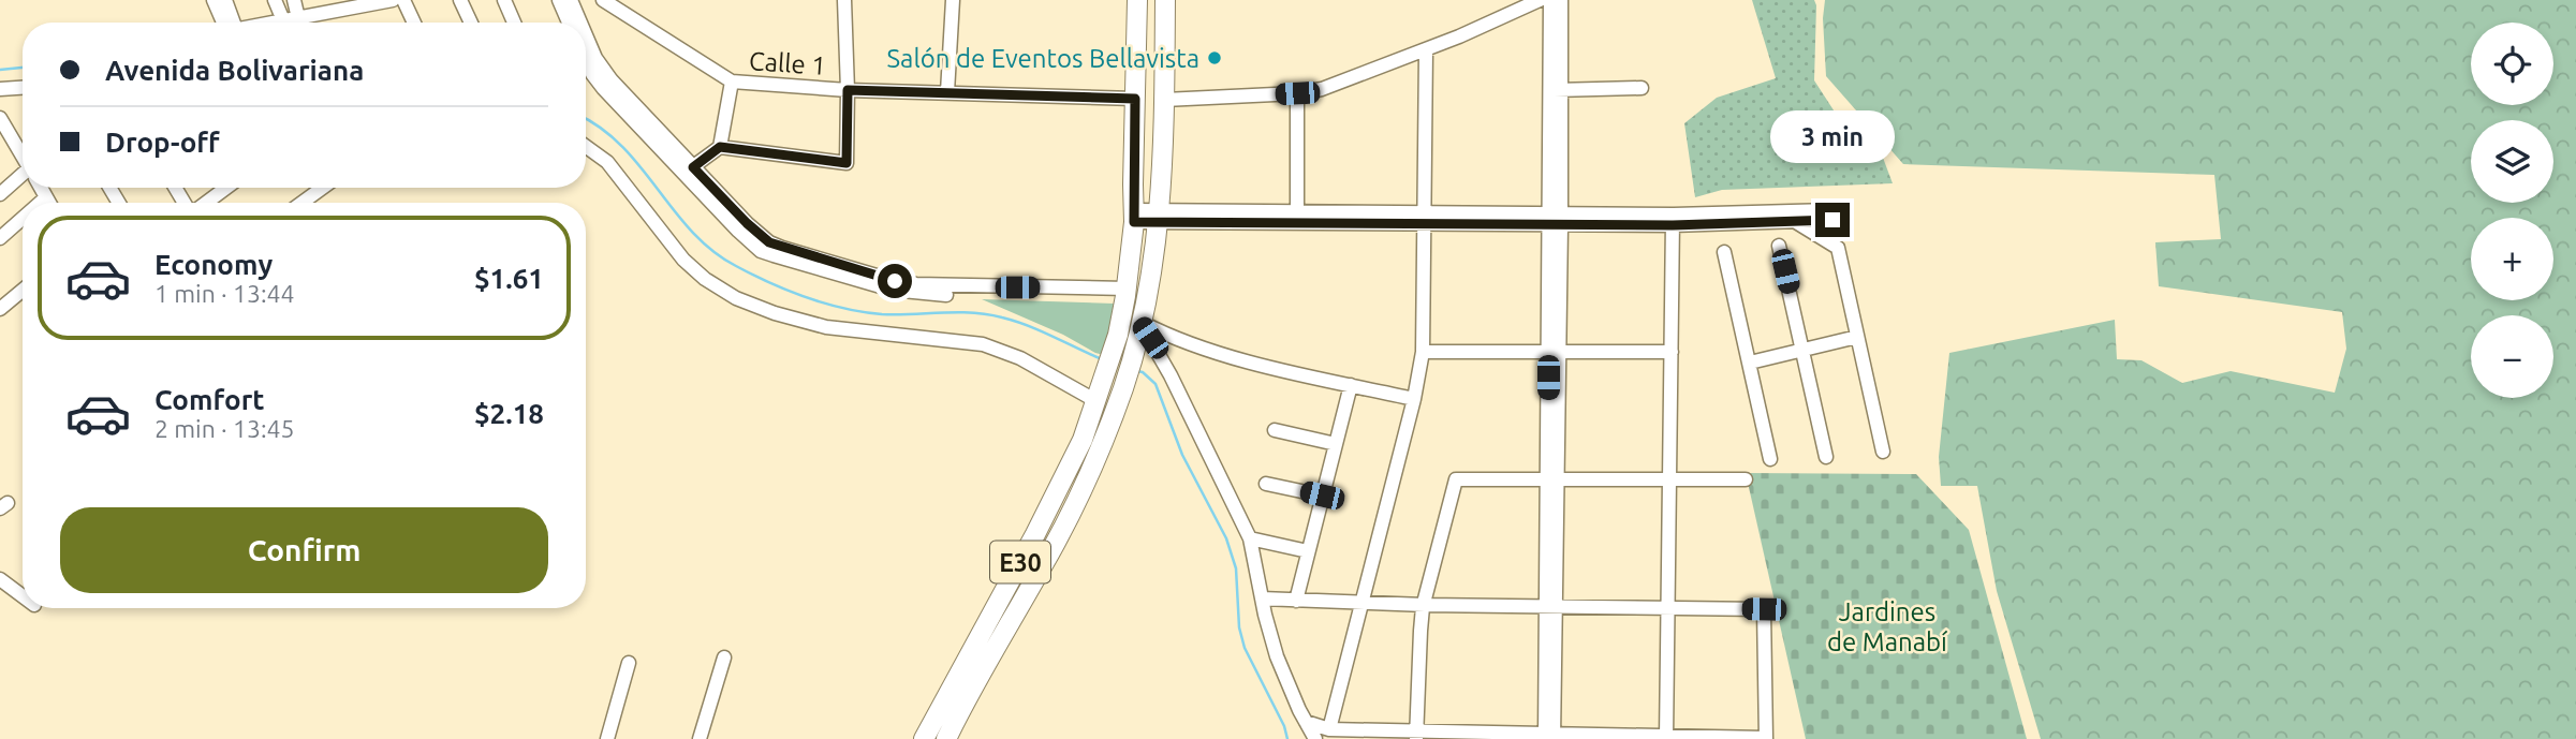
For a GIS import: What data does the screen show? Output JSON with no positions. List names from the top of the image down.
{
  "streets": {
    "highway": ["E30"],
    "street": ["Calle 1"]
  },
  "crossings": [
    ["Calle 1", "E30"]
  ],
  "parks": ["Jardines de Manabí"],
  "places": ["Salón de Eventos Bellavista"],
  "page": {
    "map_buttons": ["+", "−"],
    "banner": ["Avenida Bolivariana", "Drop-off"],
    "bubble": "3 min",
    "list": [
      {
        "name": "Economy",
        "note": "1 min · 13:44",
        "value": "$1.61"
      },
      {
        "name": "Comfort",
        "note": "2 min · 13:45",
        "value": "$2.18"
      }
    ],
    "buttons": "Confirm"
  }
}
